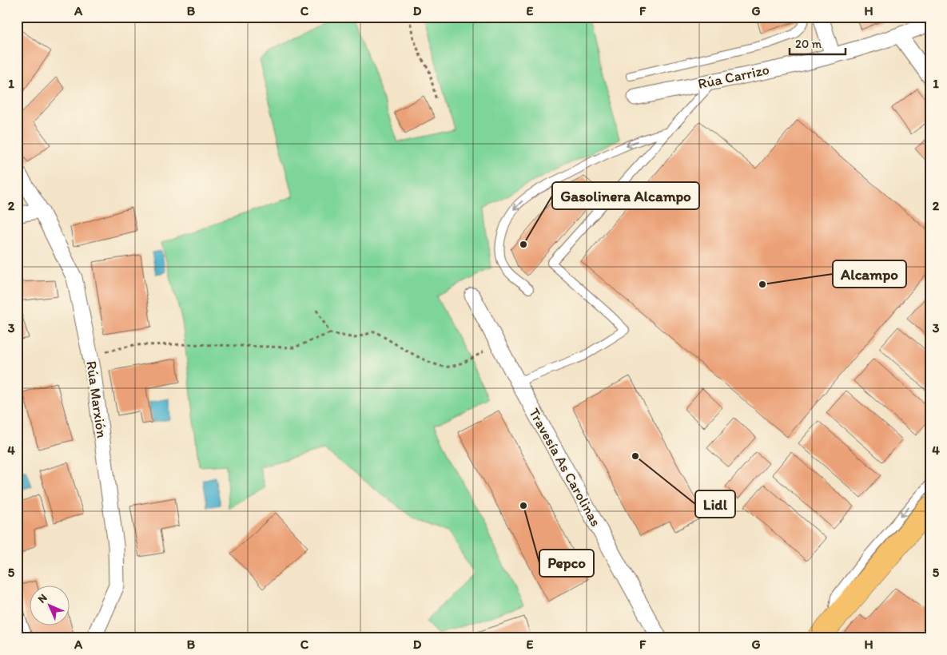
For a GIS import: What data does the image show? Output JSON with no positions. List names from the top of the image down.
{
  "streets": {
    "street": ["Rúa Carrizo", "Rúa Marxión", "Travesía As Carolinas"]
  },
  "places": [
    "Gasolinera Alcampo",
    "Alcampo",
    "Lidl",
    "Pepco"
  ],
  "scale_bar": "20 m",
  "north": "top left",
  "grid": {
    "columns": [
      "A",
      "B",
      "C",
      "D",
      "E",
      "F",
      "G",
      "H"
    ],
    "rows": [
      "1",
      "2",
      "3",
      "4",
      "5"
    ]
  }
}
